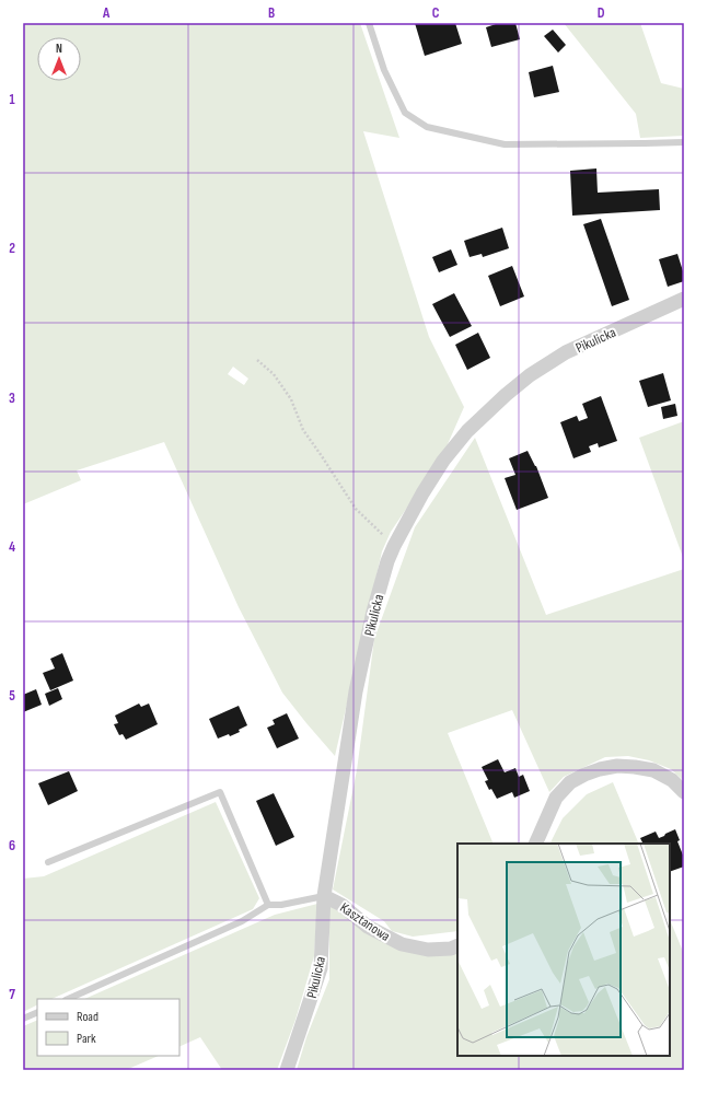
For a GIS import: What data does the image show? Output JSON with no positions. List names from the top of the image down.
{
  "streets": {
    "street": ["Pikulicka", "Kasztanowa"]
  },
  "crossings": [
    ["Pikulicka", "Kasztanowa"]
  ],
  "legend": ["Road", "Park"],
  "north": "top",
  "grid": {
    "columns": [
      "A",
      "B",
      "C",
      "D"
    ],
    "rows": [
      "1",
      "2",
      "3",
      "4",
      "5",
      "6",
      "7"
    ]
  }
}
